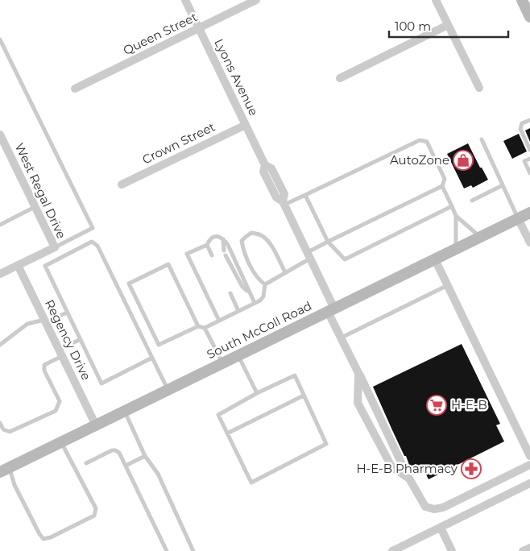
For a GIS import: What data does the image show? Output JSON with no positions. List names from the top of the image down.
{
  "streets": {
    "main road": ["South McColl Road"],
    "street": [
      "Queen Street",
      "Lyons Avenue",
      "Crown Street",
      "West Regal Drive",
      "Regency Drive"
    ]
  },
  "crossings": [
    ["Queen Street", "Lyons Avenue"],
    ["Lyons Avenue", "Crown Street"],
    ["Lyons Avenue", "South McColl Road"],
    ["West Regal Drive", "Regency Drive"],
    ["South McColl Road", "Regency Drive"]
  ],
  "places": {
    "shop": ["AutoZone"],
    "supermarket": ["H-E-B"],
    "pharmacy": ["H-E-B Pharmacy"]
  },
  "scale_bar": "100 m"
}
